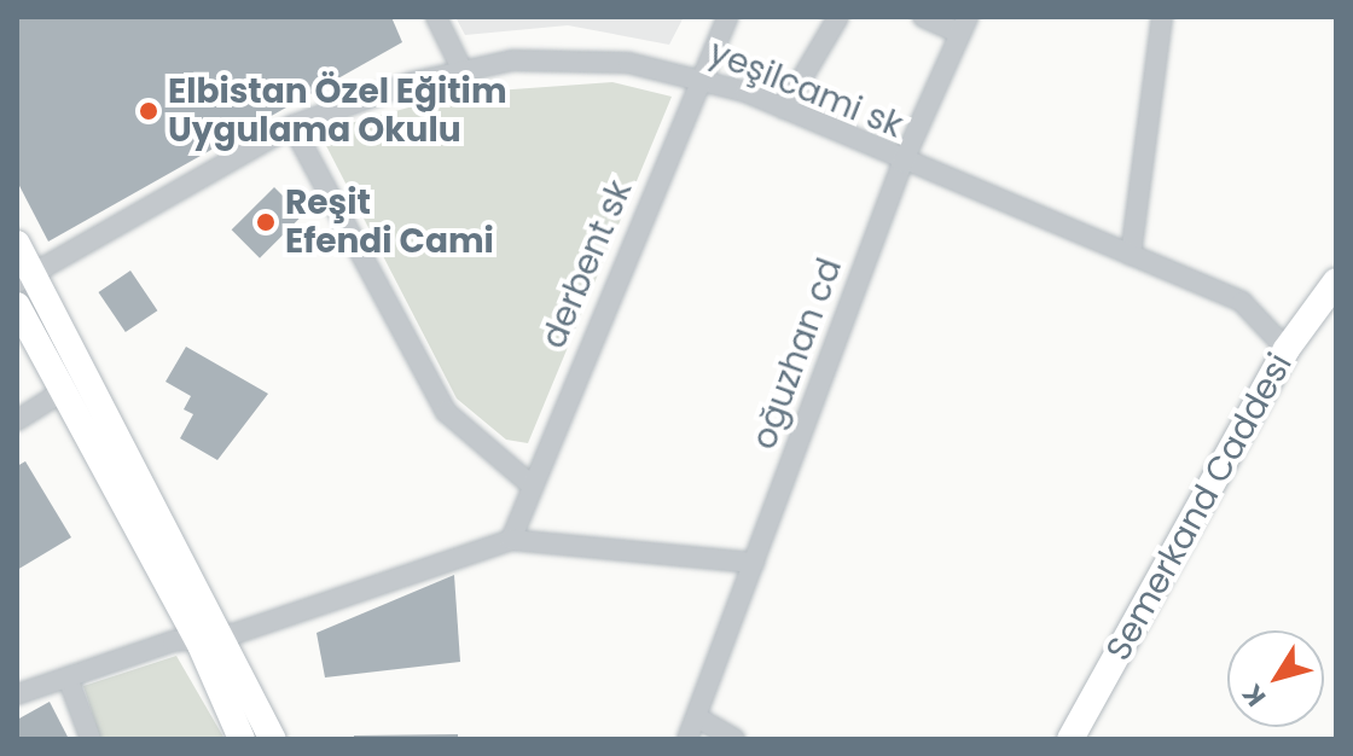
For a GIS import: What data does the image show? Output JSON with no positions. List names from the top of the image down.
{
  "streets": {
    "street": [
      "yeşilcami sk",
      "derbent sk",
      "oğuzhan cd",
      "Semerkand Caddesi"
    ]
  },
  "crossings": [
    ["yeşilcami sk", "derbent sk"],
    ["yeşilcami sk", "oğuzhan cd"],
    ["yeşilcami sk", "Semerkand Caddesi"]
  ],
  "places": ["Elbistan Özel Eğitim Uygulama Okulu", "Reşit Efendi Cami"],
  "north": "bottom left"
}
